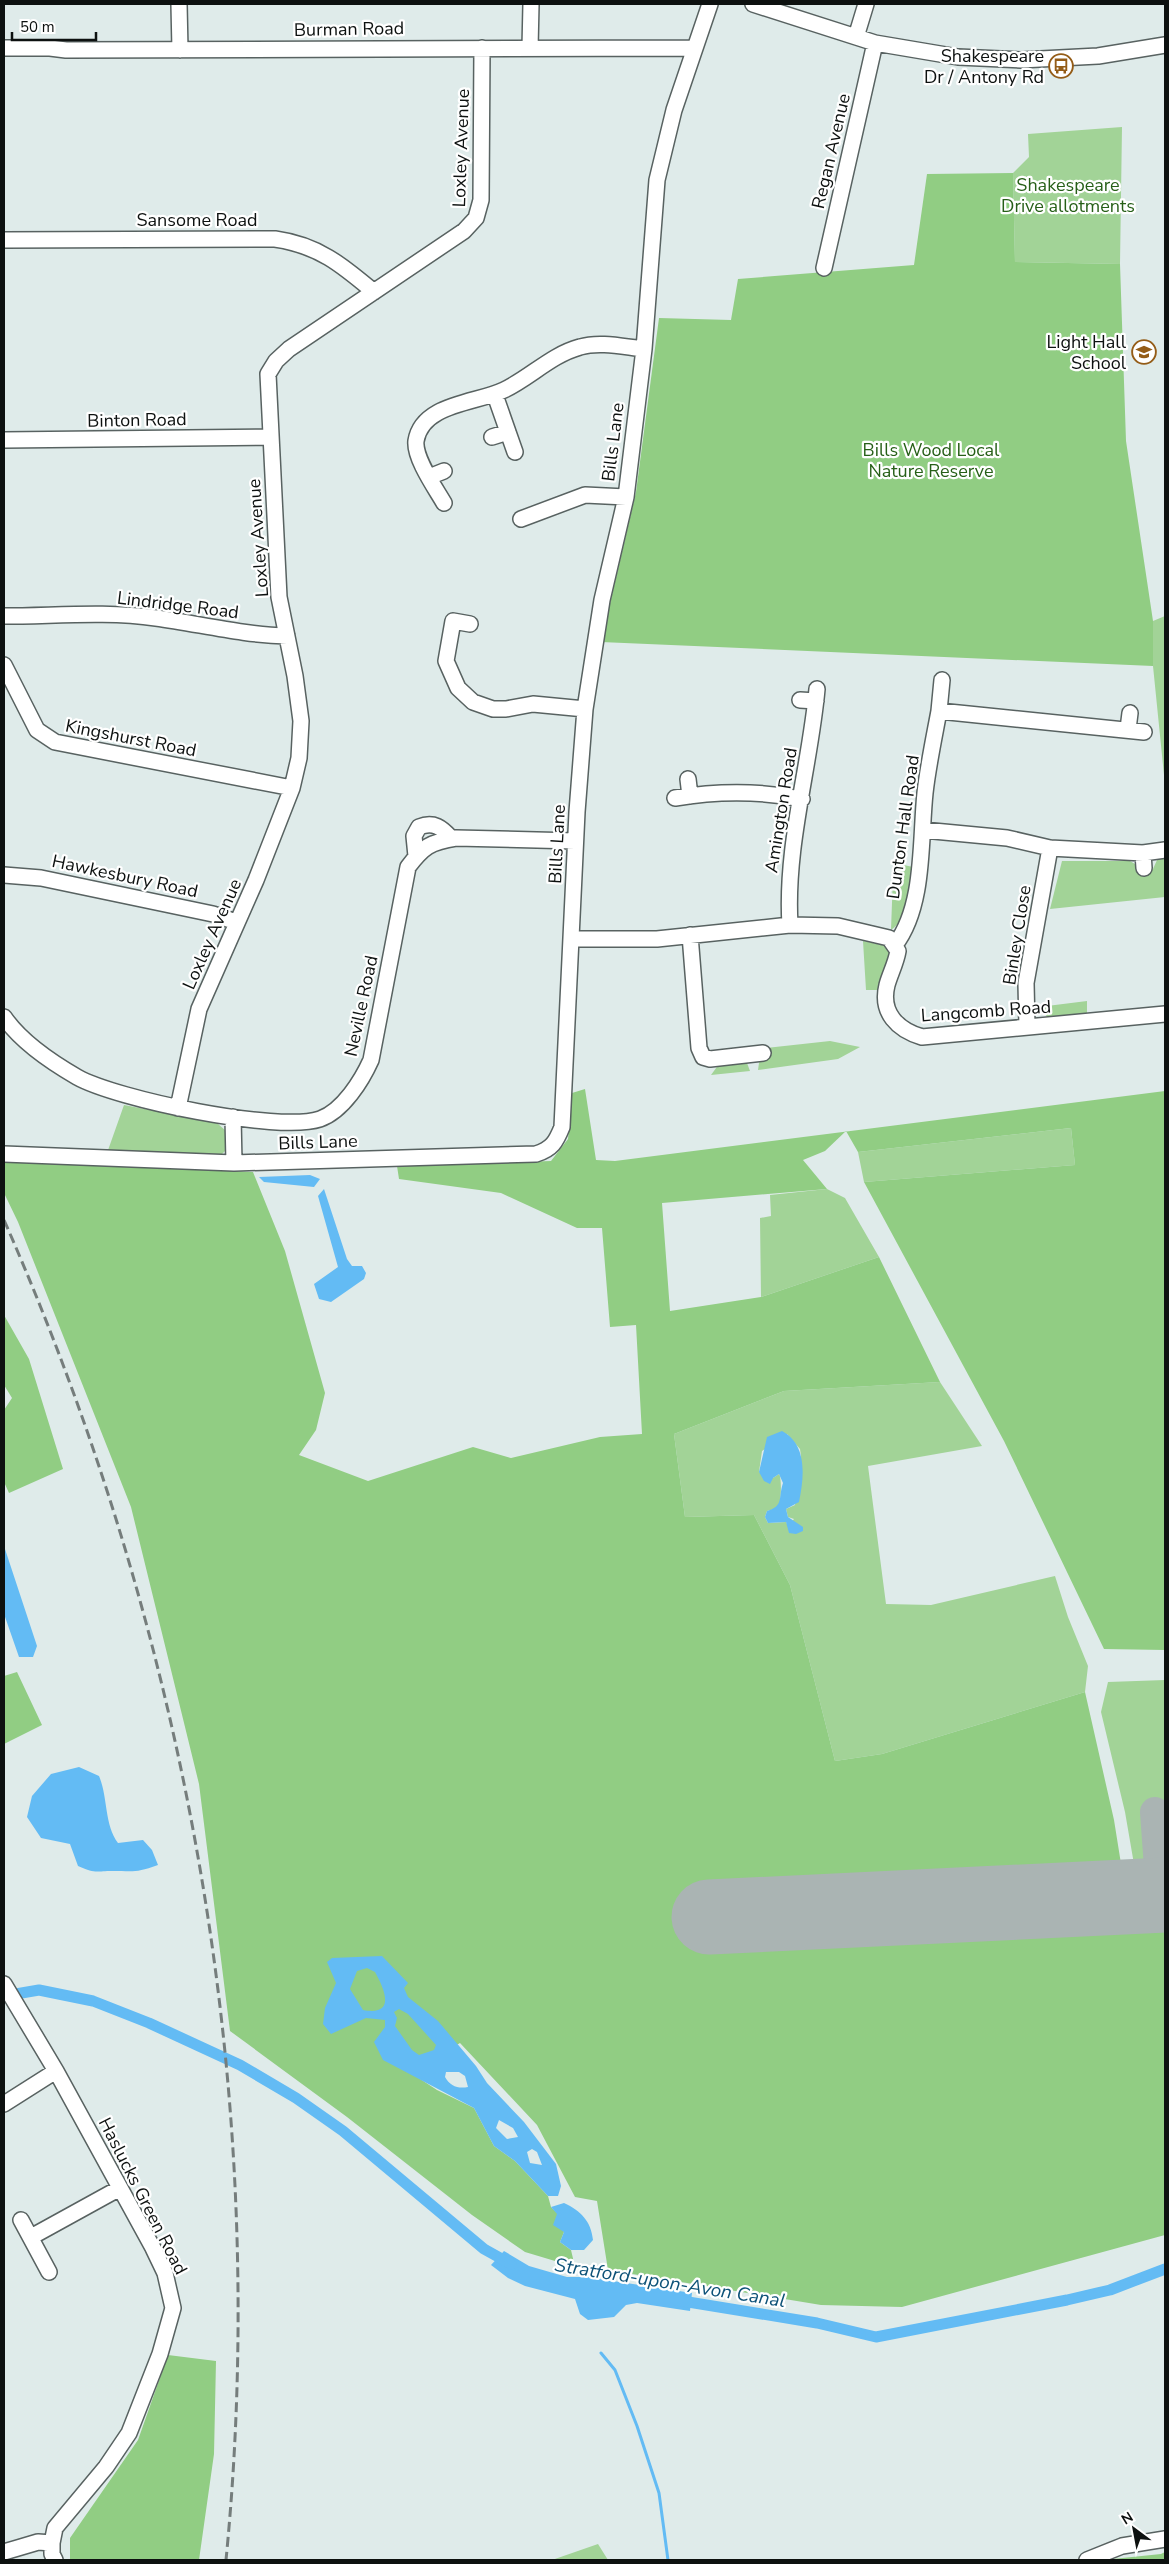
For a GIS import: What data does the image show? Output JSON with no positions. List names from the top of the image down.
{
  "streets": {
    "street": [
      "Burman Road",
      "Loxley Avenue",
      "Regan Avenue",
      "Sansome Road",
      "Binton Road",
      "Bills Lane",
      "Lindridge Road",
      "Kingshurst Road",
      "Amington Road",
      "Dunton Hall Road",
      "Hawkesbury Road",
      "Binley Close",
      "Neville Road",
      "Langcomb Road",
      "Haslucks Green Road"
    ]
  },
  "crossings": [
    ["Burman Road", "Loxley Avenue"],
    ["Burman Road", "Bills Lane"],
    ["Loxley Avenue", "Sansome Road"],
    ["Loxley Avenue", "Binton Road"],
    ["Loxley Avenue", "Lindridge Road"],
    ["Loxley Avenue", "Kingshurst Road"],
    ["Loxley Avenue", "Hawkesbury Road"],
    ["Loxley Avenue", "Neville Road"],
    ["Bills Lane", "Neville Road"],
    ["Dunton Hall Road", "Langcomb Road"],
    ["Binley Close", "Langcomb Road"]
  ],
  "water": ["Stratford-upon-Avon Canal"],
  "parks": ["Shakespeare Drive allotments", "Bills Wood Local Nature Reserve"],
  "places": {
    "bus stop": ["Shakespeare Dr / Antony Rd"],
    "school or university": ["Light Hall School"]
  },
  "scale_bar": "50 m",
  "north": "top left"
}
